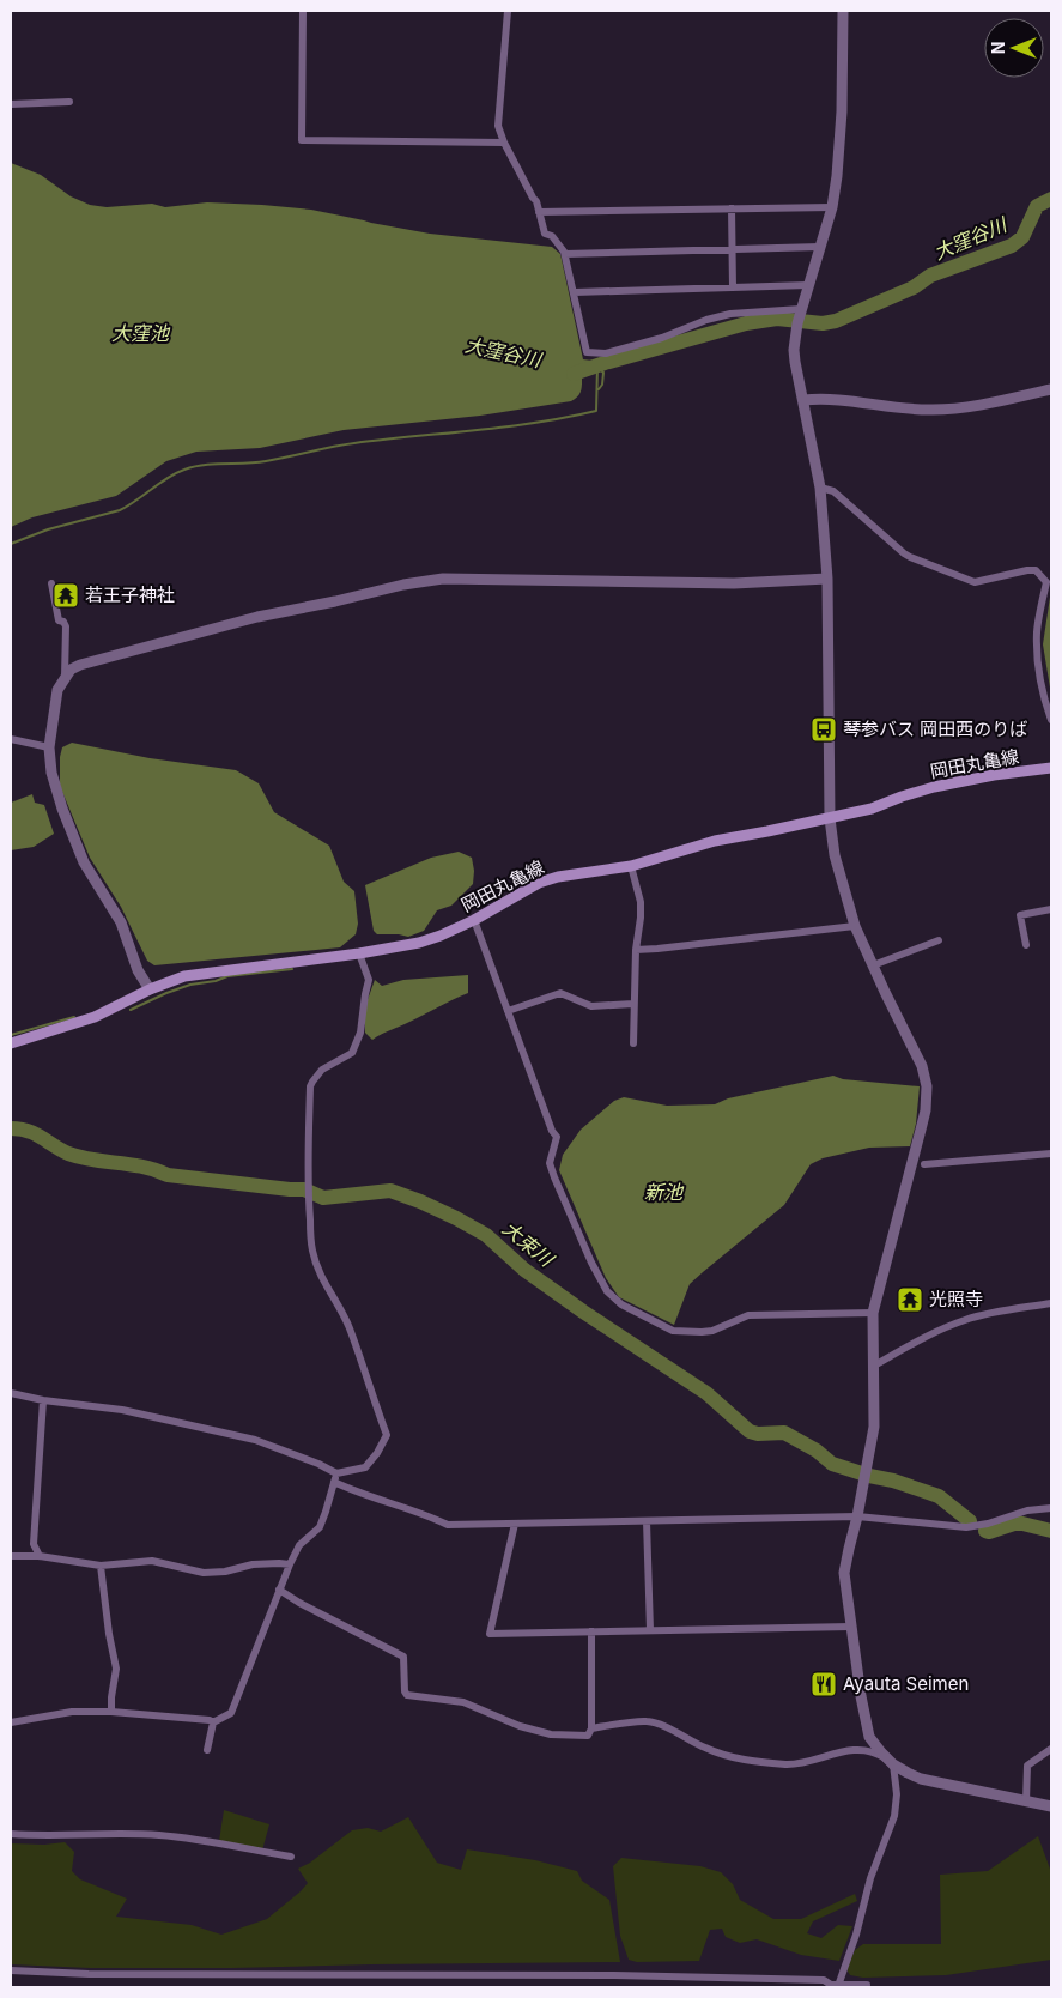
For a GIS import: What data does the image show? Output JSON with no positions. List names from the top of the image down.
{
  "streets": {
    "main road": ["岡田丸亀線"]
  },
  "water": [
    "大窪谷川",
    "大窪池",
    "新池",
    "大束川"
  ],
  "places": {
    "temple": ["若王子神社", "光照寺"],
    "bus stop": ["琴参バス 岡田西のりば"],
    "restaurant": ["Ayauta Seimen"]
  },
  "north": "left"
}
